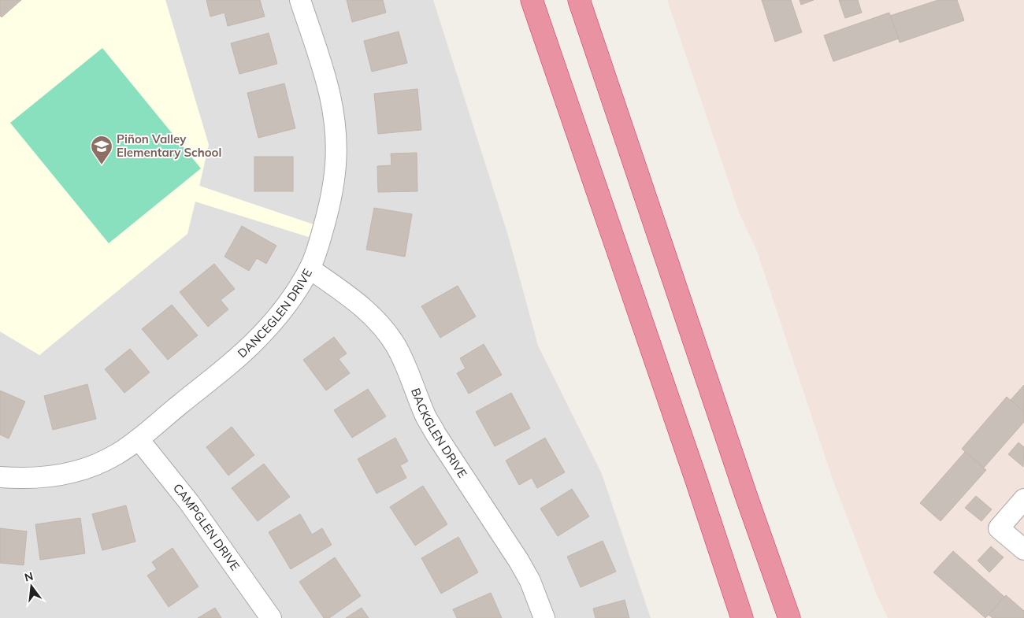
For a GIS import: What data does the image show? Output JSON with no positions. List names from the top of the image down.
{
  "streets": {
    "street": ["DANCEGLEN DRIVE", "BACKGLEN DRIVE", "CAMPGLEN DRIVE"]
  },
  "crossings": [
    ["DANCEGLEN DRIVE", "BACKGLEN DRIVE"],
    ["DANCEGLEN DRIVE", "CAMPGLEN DRIVE"]
  ],
  "places": {
    "school or university": ["Piñon Valley Elementary School"]
  },
  "north": "top"
}
